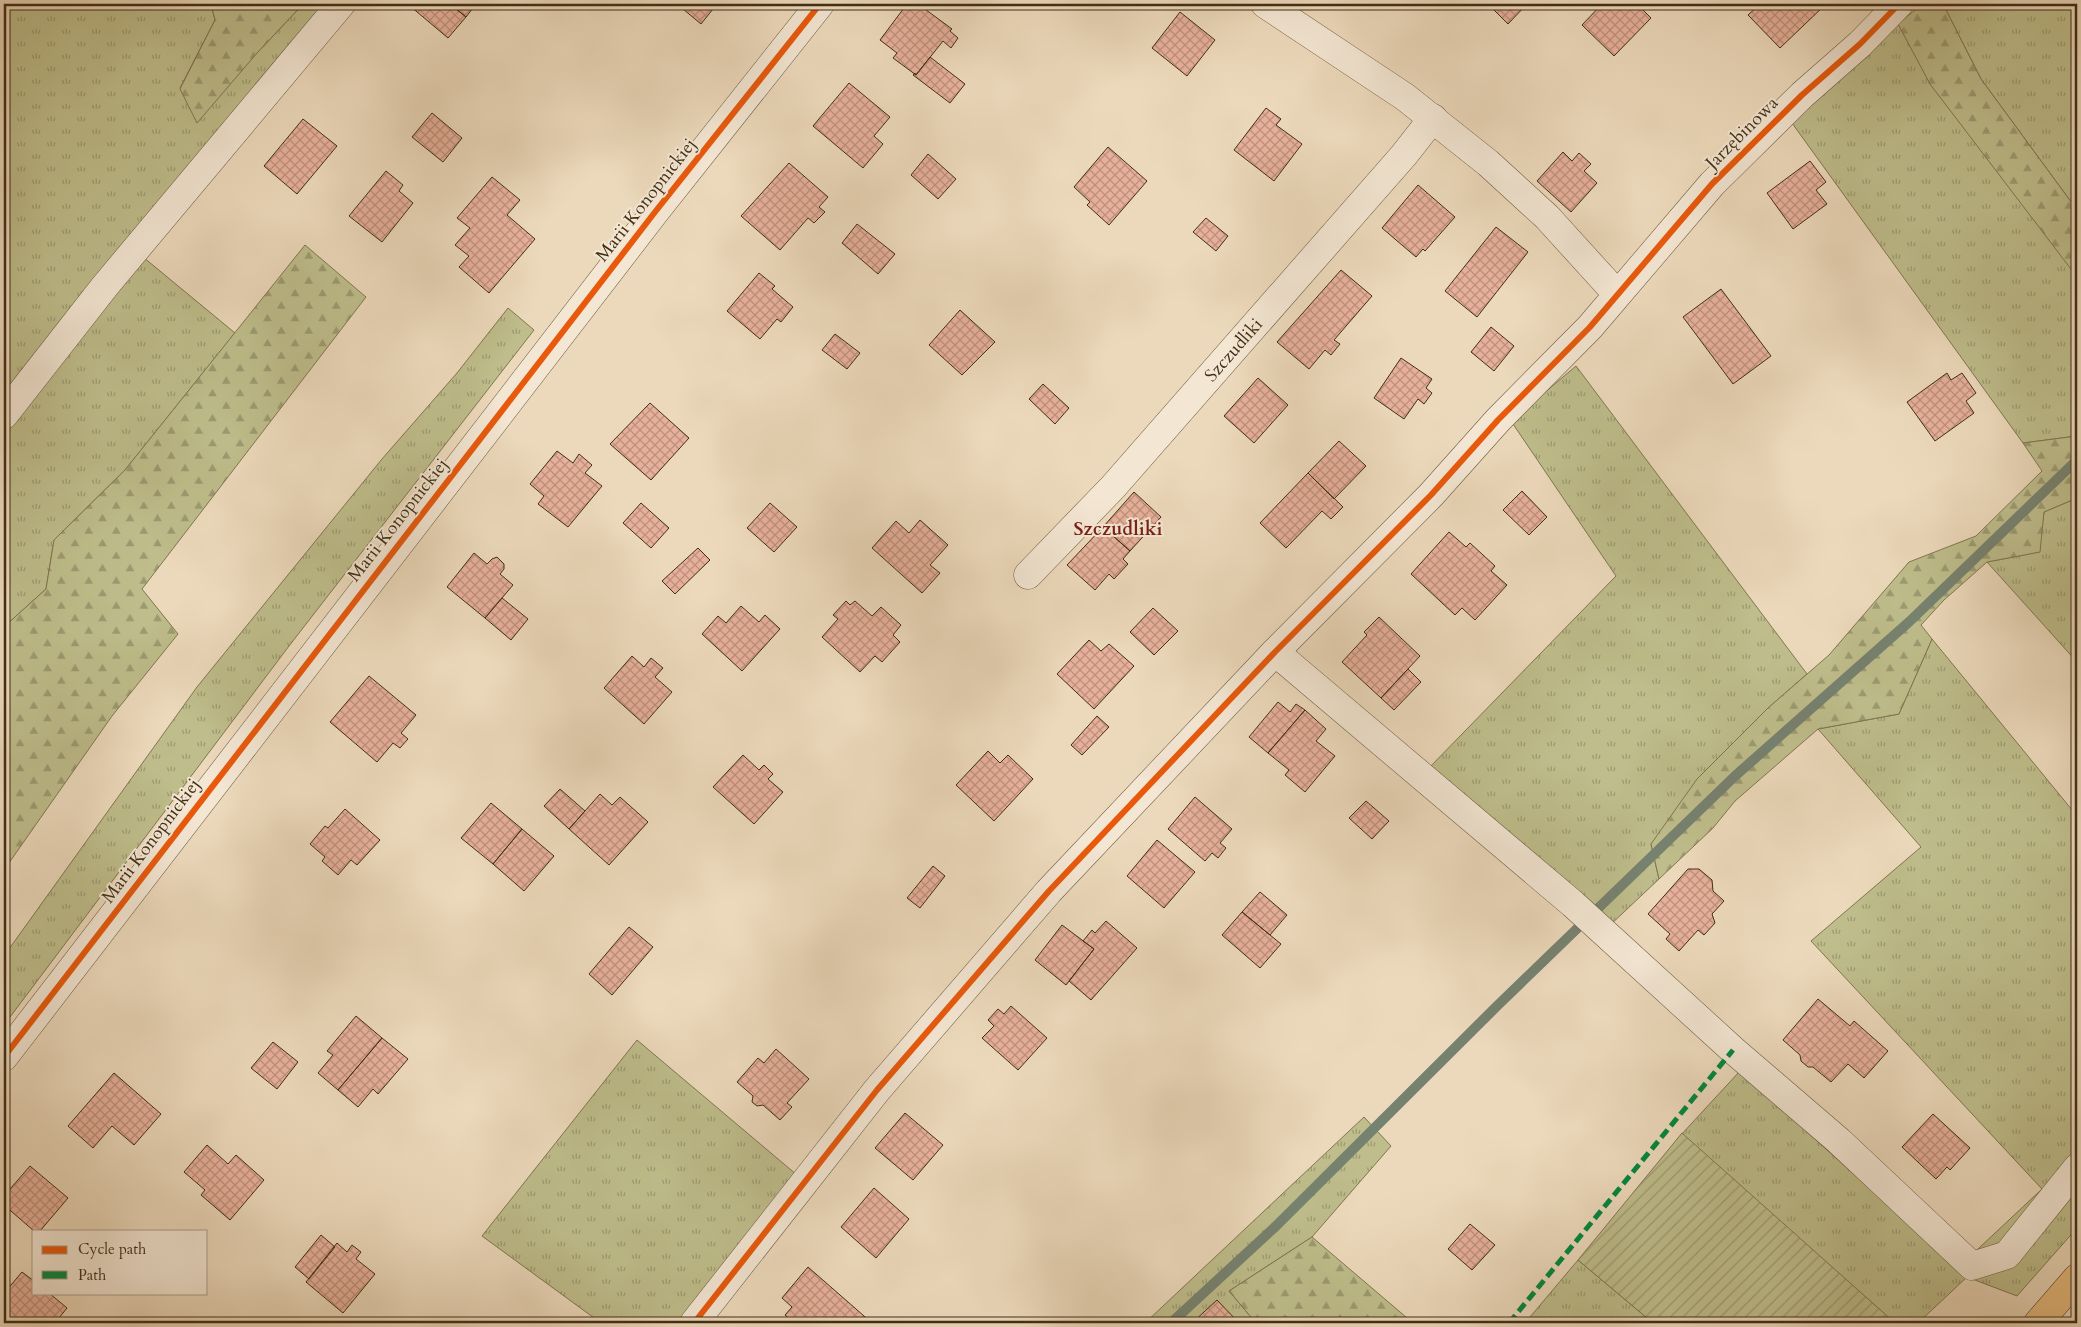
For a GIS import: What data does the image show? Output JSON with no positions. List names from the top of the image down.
{
  "streets": {
    "street": ["Jarzębinowa", "Marii Konopnickiej", "Szczudliki"]
  },
  "districts": ["Szczudliki"],
  "legend": ["Cycle path", "Path"]
}
